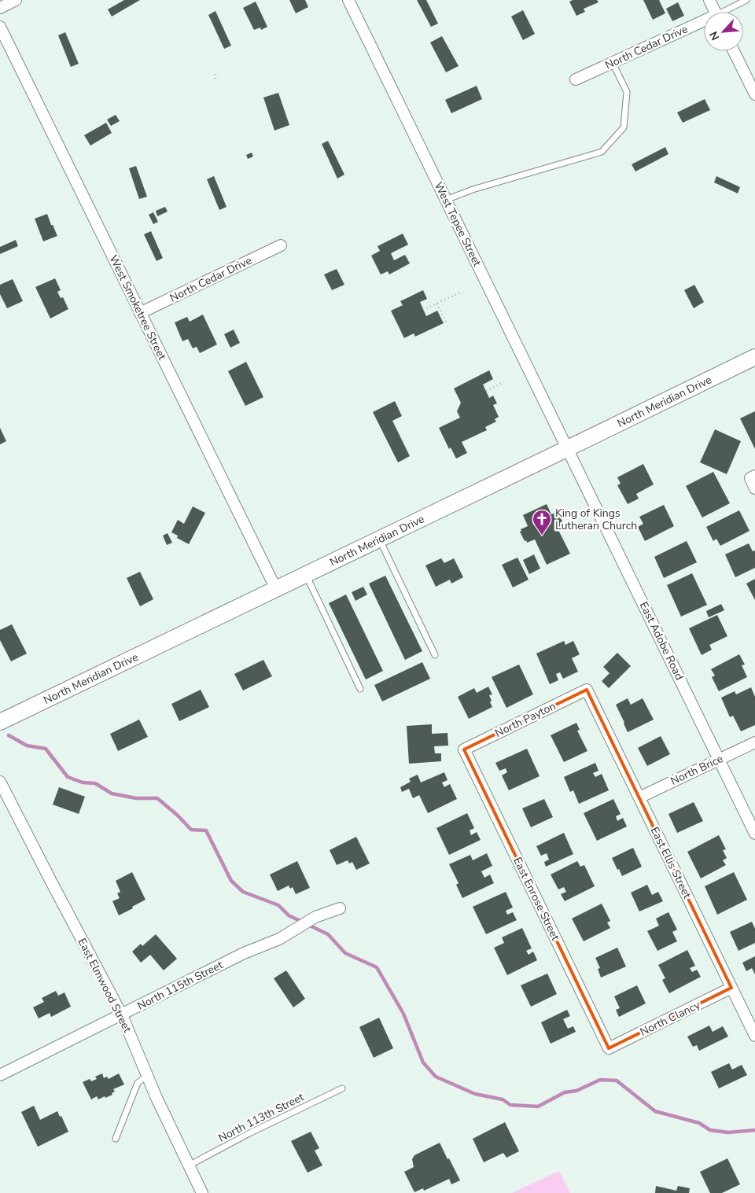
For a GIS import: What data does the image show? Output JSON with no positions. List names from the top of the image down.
{
  "streets": {
    "street": [
      "North Cedar Drive",
      "West Tepee Street",
      "West Smoketree Street",
      "North Meridian Drive",
      "East Adobe Road",
      "North Payton",
      "North Brice",
      "East Ellis Street",
      "East Enrose Street",
      "East Elmwood Street",
      "North 115th Street",
      "North Clancy"
    ],
    "lane": ["North 113th Street"]
  },
  "crossings": [
    ["North Cedar Drive", "West Smoketree Street"],
    ["West Tepee Street", "North Meridian Drive"],
    ["West Tepee Street", "East Adobe Road"],
    ["West Smoketree Street", "North Meridian Drive"],
    ["North Meridian Drive", "East Adobe Road"],
    ["East Adobe Road", "North Brice"],
    ["North Payton", "East Ellis Street"],
    ["North Payton", "East Enrose Street"],
    ["North Brice", "East Ellis Street"],
    ["East Ellis Street", "North Clancy"],
    ["East Enrose Street", "North Clancy"],
    ["East Elmwood Street", "North 115th Street"],
    ["East Elmwood Street", "North 113th Street"]
  ],
  "places": {
    "church": ["King of Kings Lutheran Church"]
  },
  "north": "bottom left"
}
